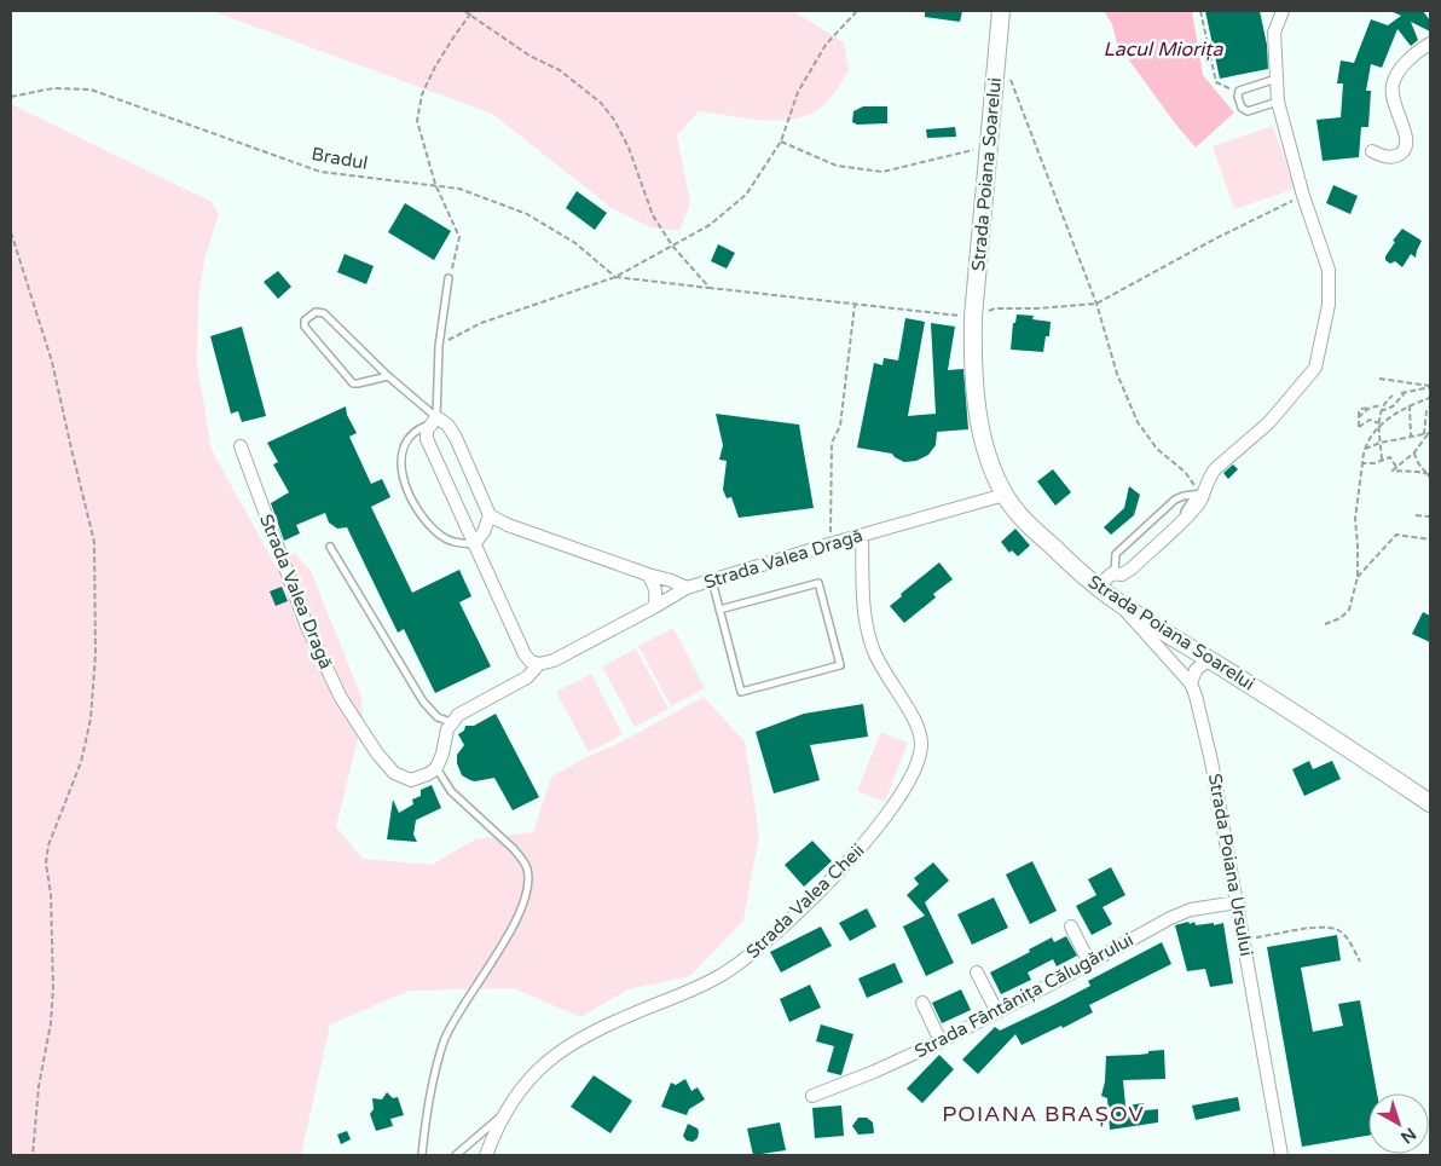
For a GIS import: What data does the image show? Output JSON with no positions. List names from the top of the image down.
{
  "streets": {
    "street": [
      "Strada Poiana Soarelui",
      "Strada Valea Dragă",
      "Strada Poiana Ursului",
      "Strada Valea Cheii",
      "Strada Fântânița Călugărului"
    ],
    "path": ["Bradul"]
  },
  "crossings": [
    ["Strada Poiana Soarelui", "Strada Valea Dragă"],
    ["Strada Poiana Soarelui", "Strada Poiana Ursului"],
    ["Strada Valea Dragă", "Strada Valea Cheii"],
    ["Strada Poiana Ursului", "Strada Fântânița Călugărului"]
  ],
  "districts": ["POIANA BRAȘOV"],
  "water": ["Lacul Miorița"],
  "north": "bottom right"
}
